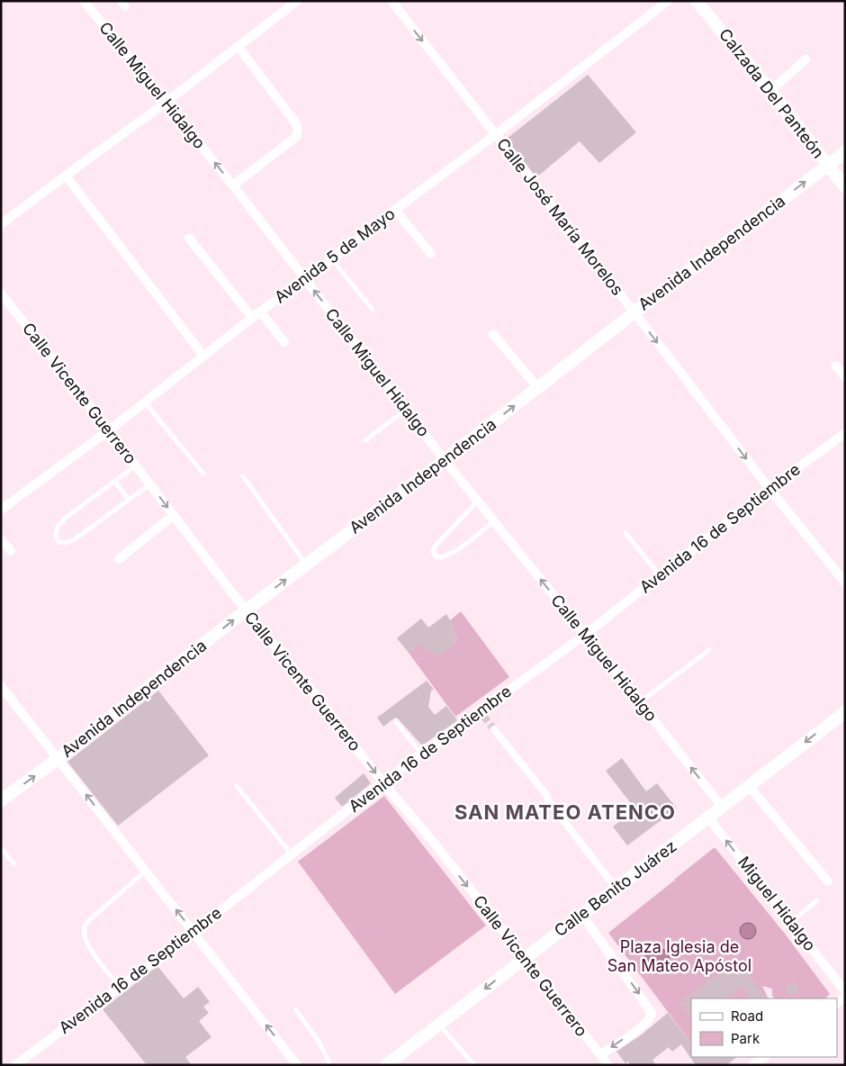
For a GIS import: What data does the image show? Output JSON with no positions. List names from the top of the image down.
{
  "streets": {
    "main road": ["Calzada Del Panteón", "Avenida Independencia", "Calle Benito Juárez"],
    "street": [
      "Calle Miguel Hidalgo",
      "Calle José María Morelos",
      "Avenida 5 de Mayo",
      "Calle Vicente Guerrero",
      "Avenida 16 de Septiembre",
      "Miguel Hidalgo"
    ]
  },
  "crossings": [
    ["Calle Miguel Hidalgo", "Avenida Independencia"],
    ["Calle Miguel Hidalgo", "Avenida 5 de Mayo"],
    ["Calle Miguel Hidalgo", "Avenida 16 de Septiembre"],
    ["Calle Miguel Hidalgo", "Calle Benito Juárez"],
    ["Calzada Del Panteón", "Avenida Independencia"],
    ["Calle José María Morelos", "Avenida Independencia"],
    ["Calle José María Morelos", "Avenida 5 de Mayo"],
    ["Calle José María Morelos", "Avenida 16 de Septiembre"],
    ["Avenida Independencia", "Calle Vicente Guerrero"],
    ["Avenida 5 de Mayo", "Calle Vicente Guerrero"],
    ["Calle Vicente Guerrero", "Avenida 16 de Septiembre"],
    ["Calle Vicente Guerrero", "Calle Benito Juárez"],
    ["Calle Benito Juárez", "Miguel Hidalgo"]
  ],
  "one_way": [
    "Calle Miguel Hidalgo",
    "Calle José María Morelos",
    "Avenida Independencia",
    "Calle Vicente Guerrero",
    "Calle Benito Juárez"
  ],
  "districts": ["SAN MATEO ATENCO"],
  "parks": ["Plaza Iglesia de San Mateo Apóstol"],
  "legend": ["Road", "Park"]
}
